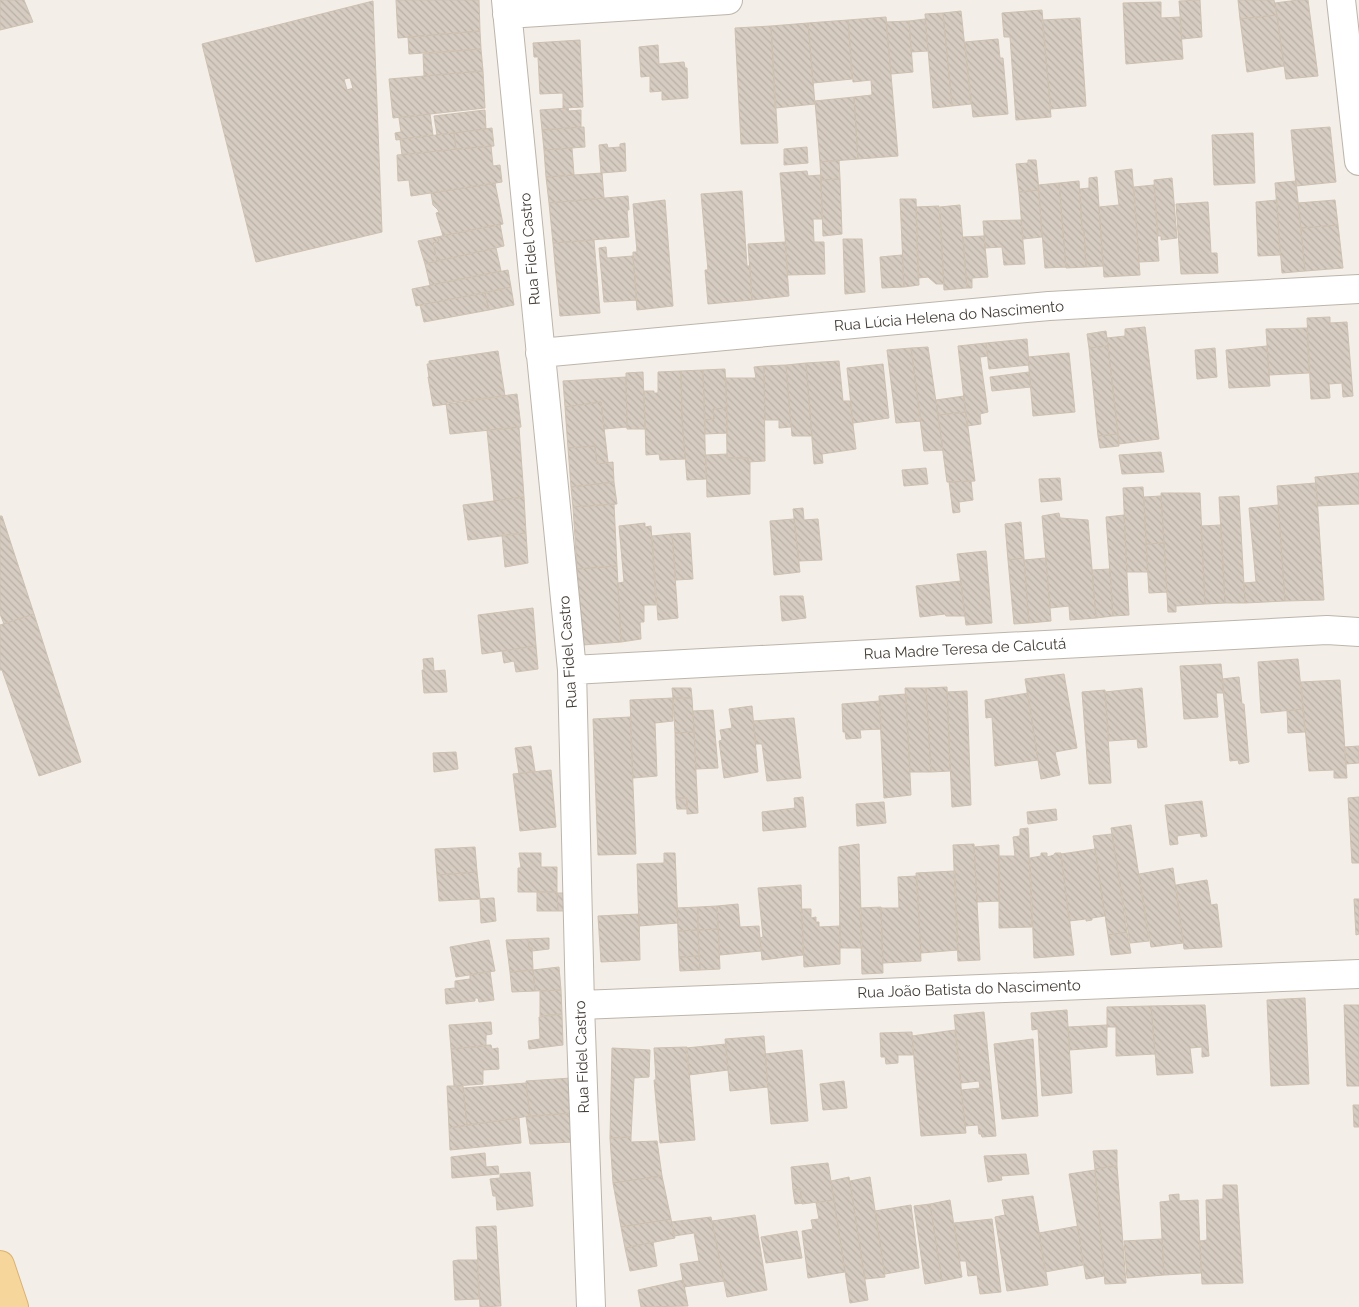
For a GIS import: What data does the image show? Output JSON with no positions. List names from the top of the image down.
{
  "streets": {
    "street": [
      "Rua Fidel Castro",
      "Rua Lúcia Helena do Nascimento",
      "Rua Madre Teresa de Calcutá",
      "Rua João Batista do Nascimento"
    ]
  },
  "crossings": [
    ["Rua Fidel Castro", "Rua Lúcia Helena do Nascimento"],
    ["Rua Fidel Castro", "Rua Madre Teresa de Calcutá"],
    ["Rua Fidel Castro", "Rua João Batista do Nascimento"]
  ]
}
